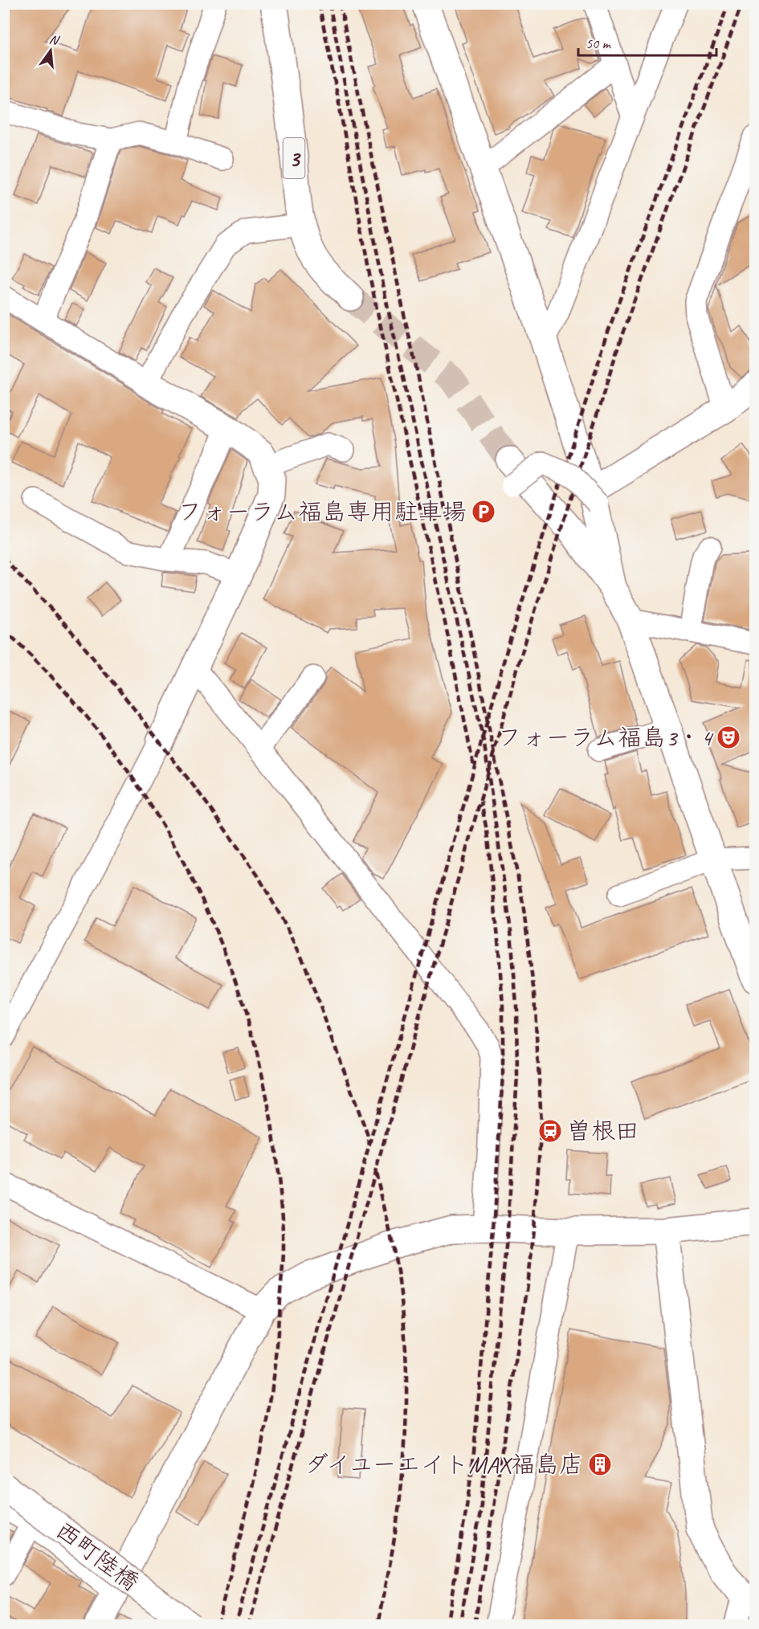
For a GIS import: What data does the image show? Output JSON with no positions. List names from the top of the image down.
{
  "streets": {
    "street": ["3", "西町陸橋"]
  },
  "places": {
    "parking": ["フォーラム福島専用駐車場"],
    "theatre": ["フォーラム福島3・4"],
    "station": ["曽根田"],
    "building": ["ダイユーエイトMAX福島店"]
  },
  "scale_bar": "50 m",
  "north": "top"
}
